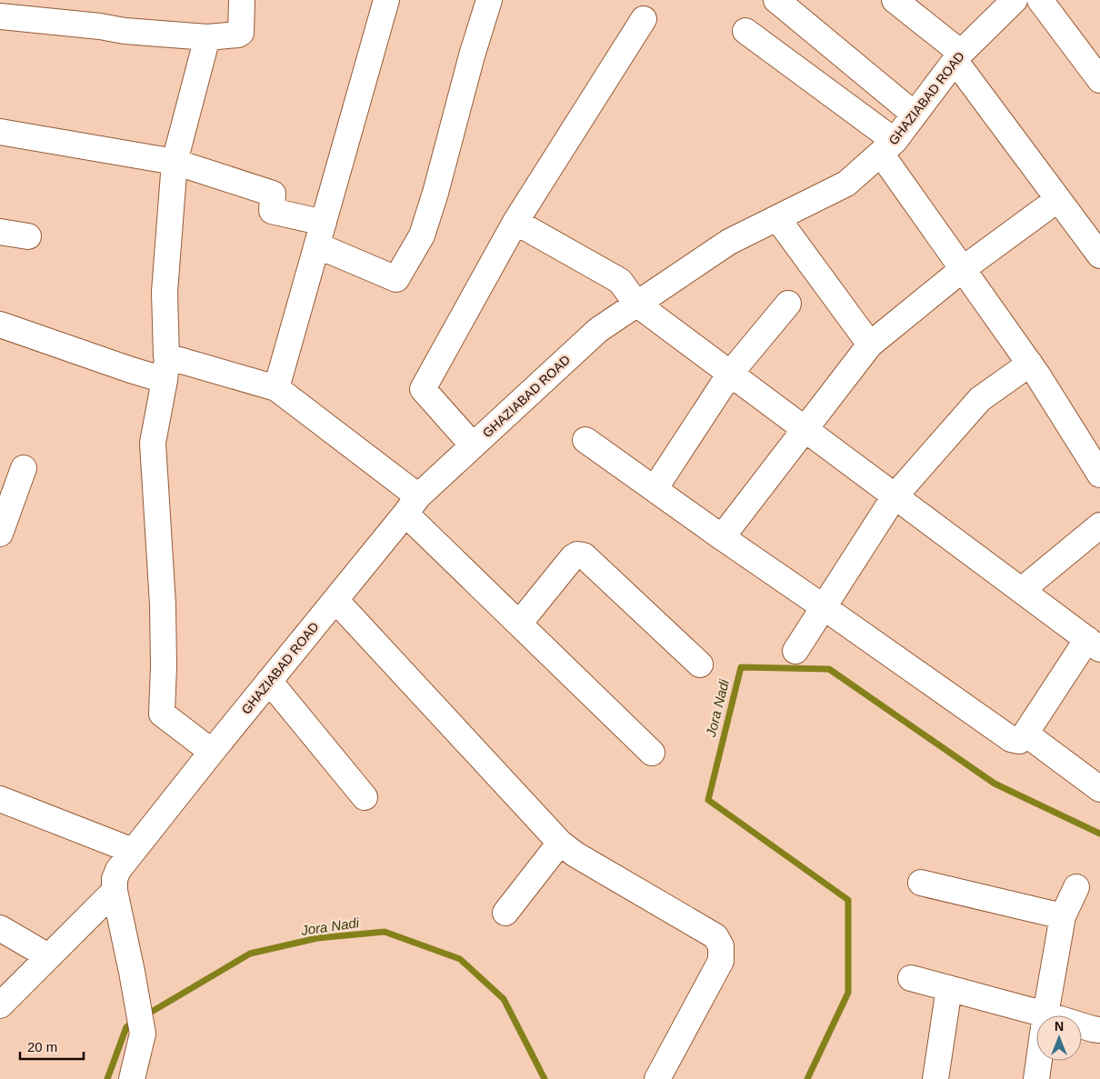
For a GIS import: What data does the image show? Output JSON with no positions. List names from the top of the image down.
{
  "streets": {
    "street": ["GHAZIABAD ROAD"]
  },
  "water": ["Jora Nadi"],
  "scale_bar": "20 m",
  "north": "top"
}
